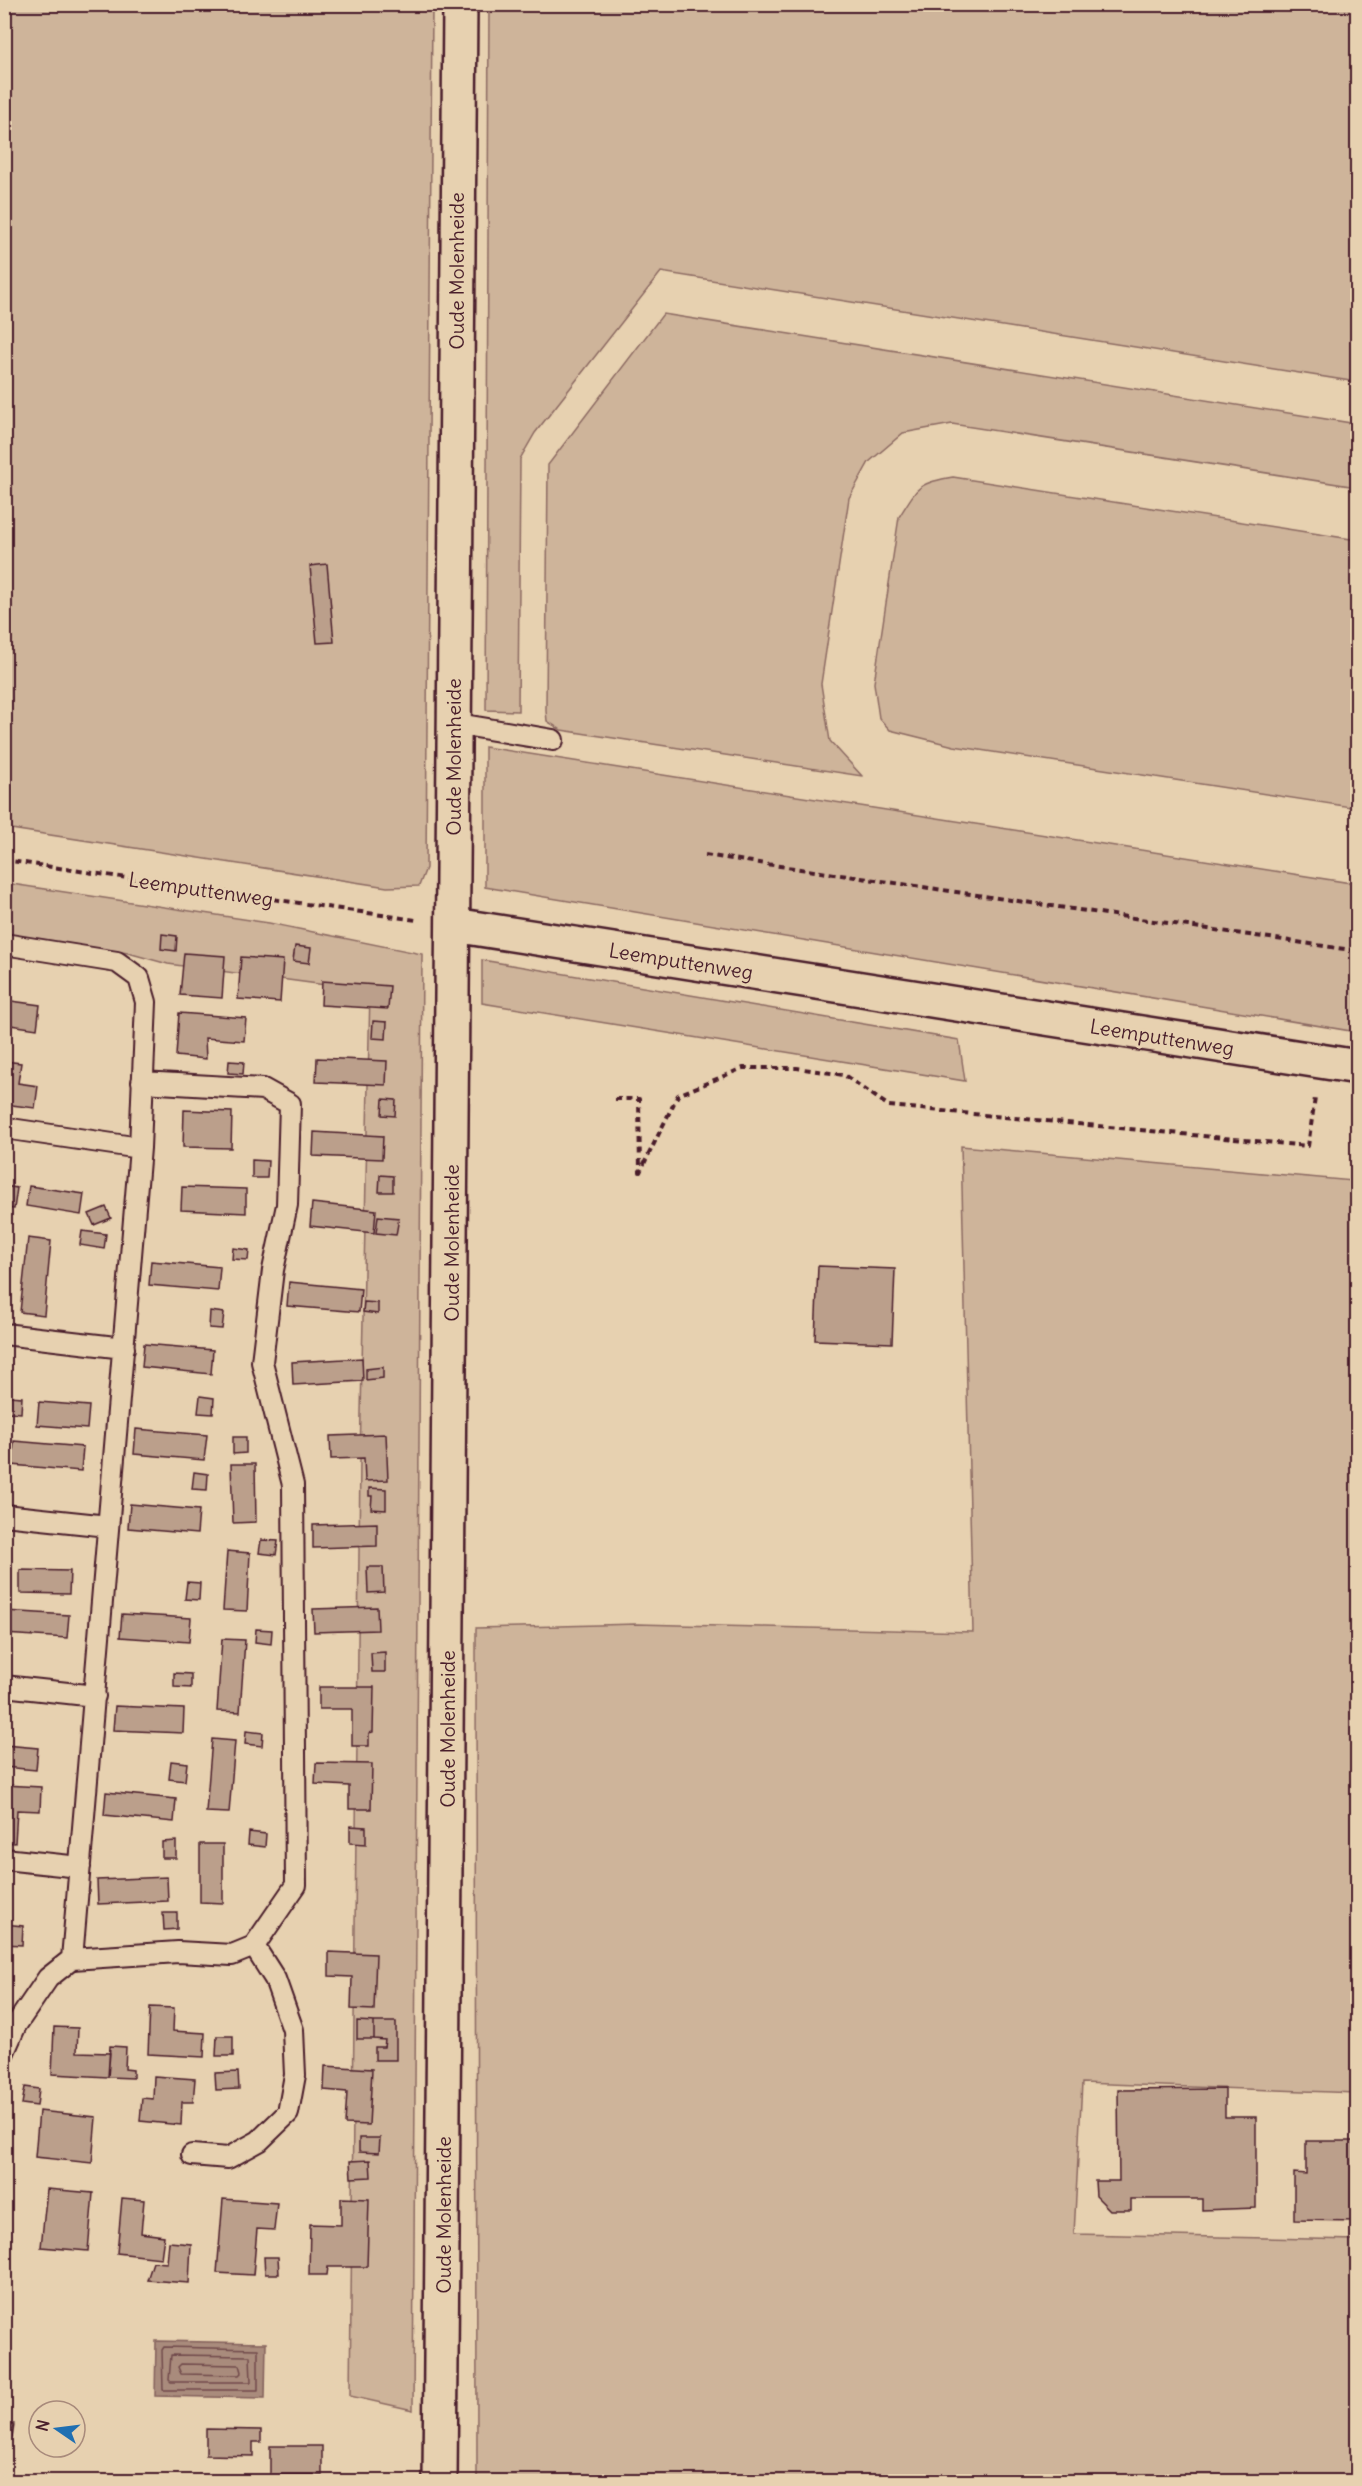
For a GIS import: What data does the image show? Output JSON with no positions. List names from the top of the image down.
{
  "streets": {
    "street": ["Oude Molenheide", "Leemputtenweg"]
  },
  "crossings": [
    ["Oude Molenheide", "Leemputtenweg"]
  ],
  "north": "left"
}
